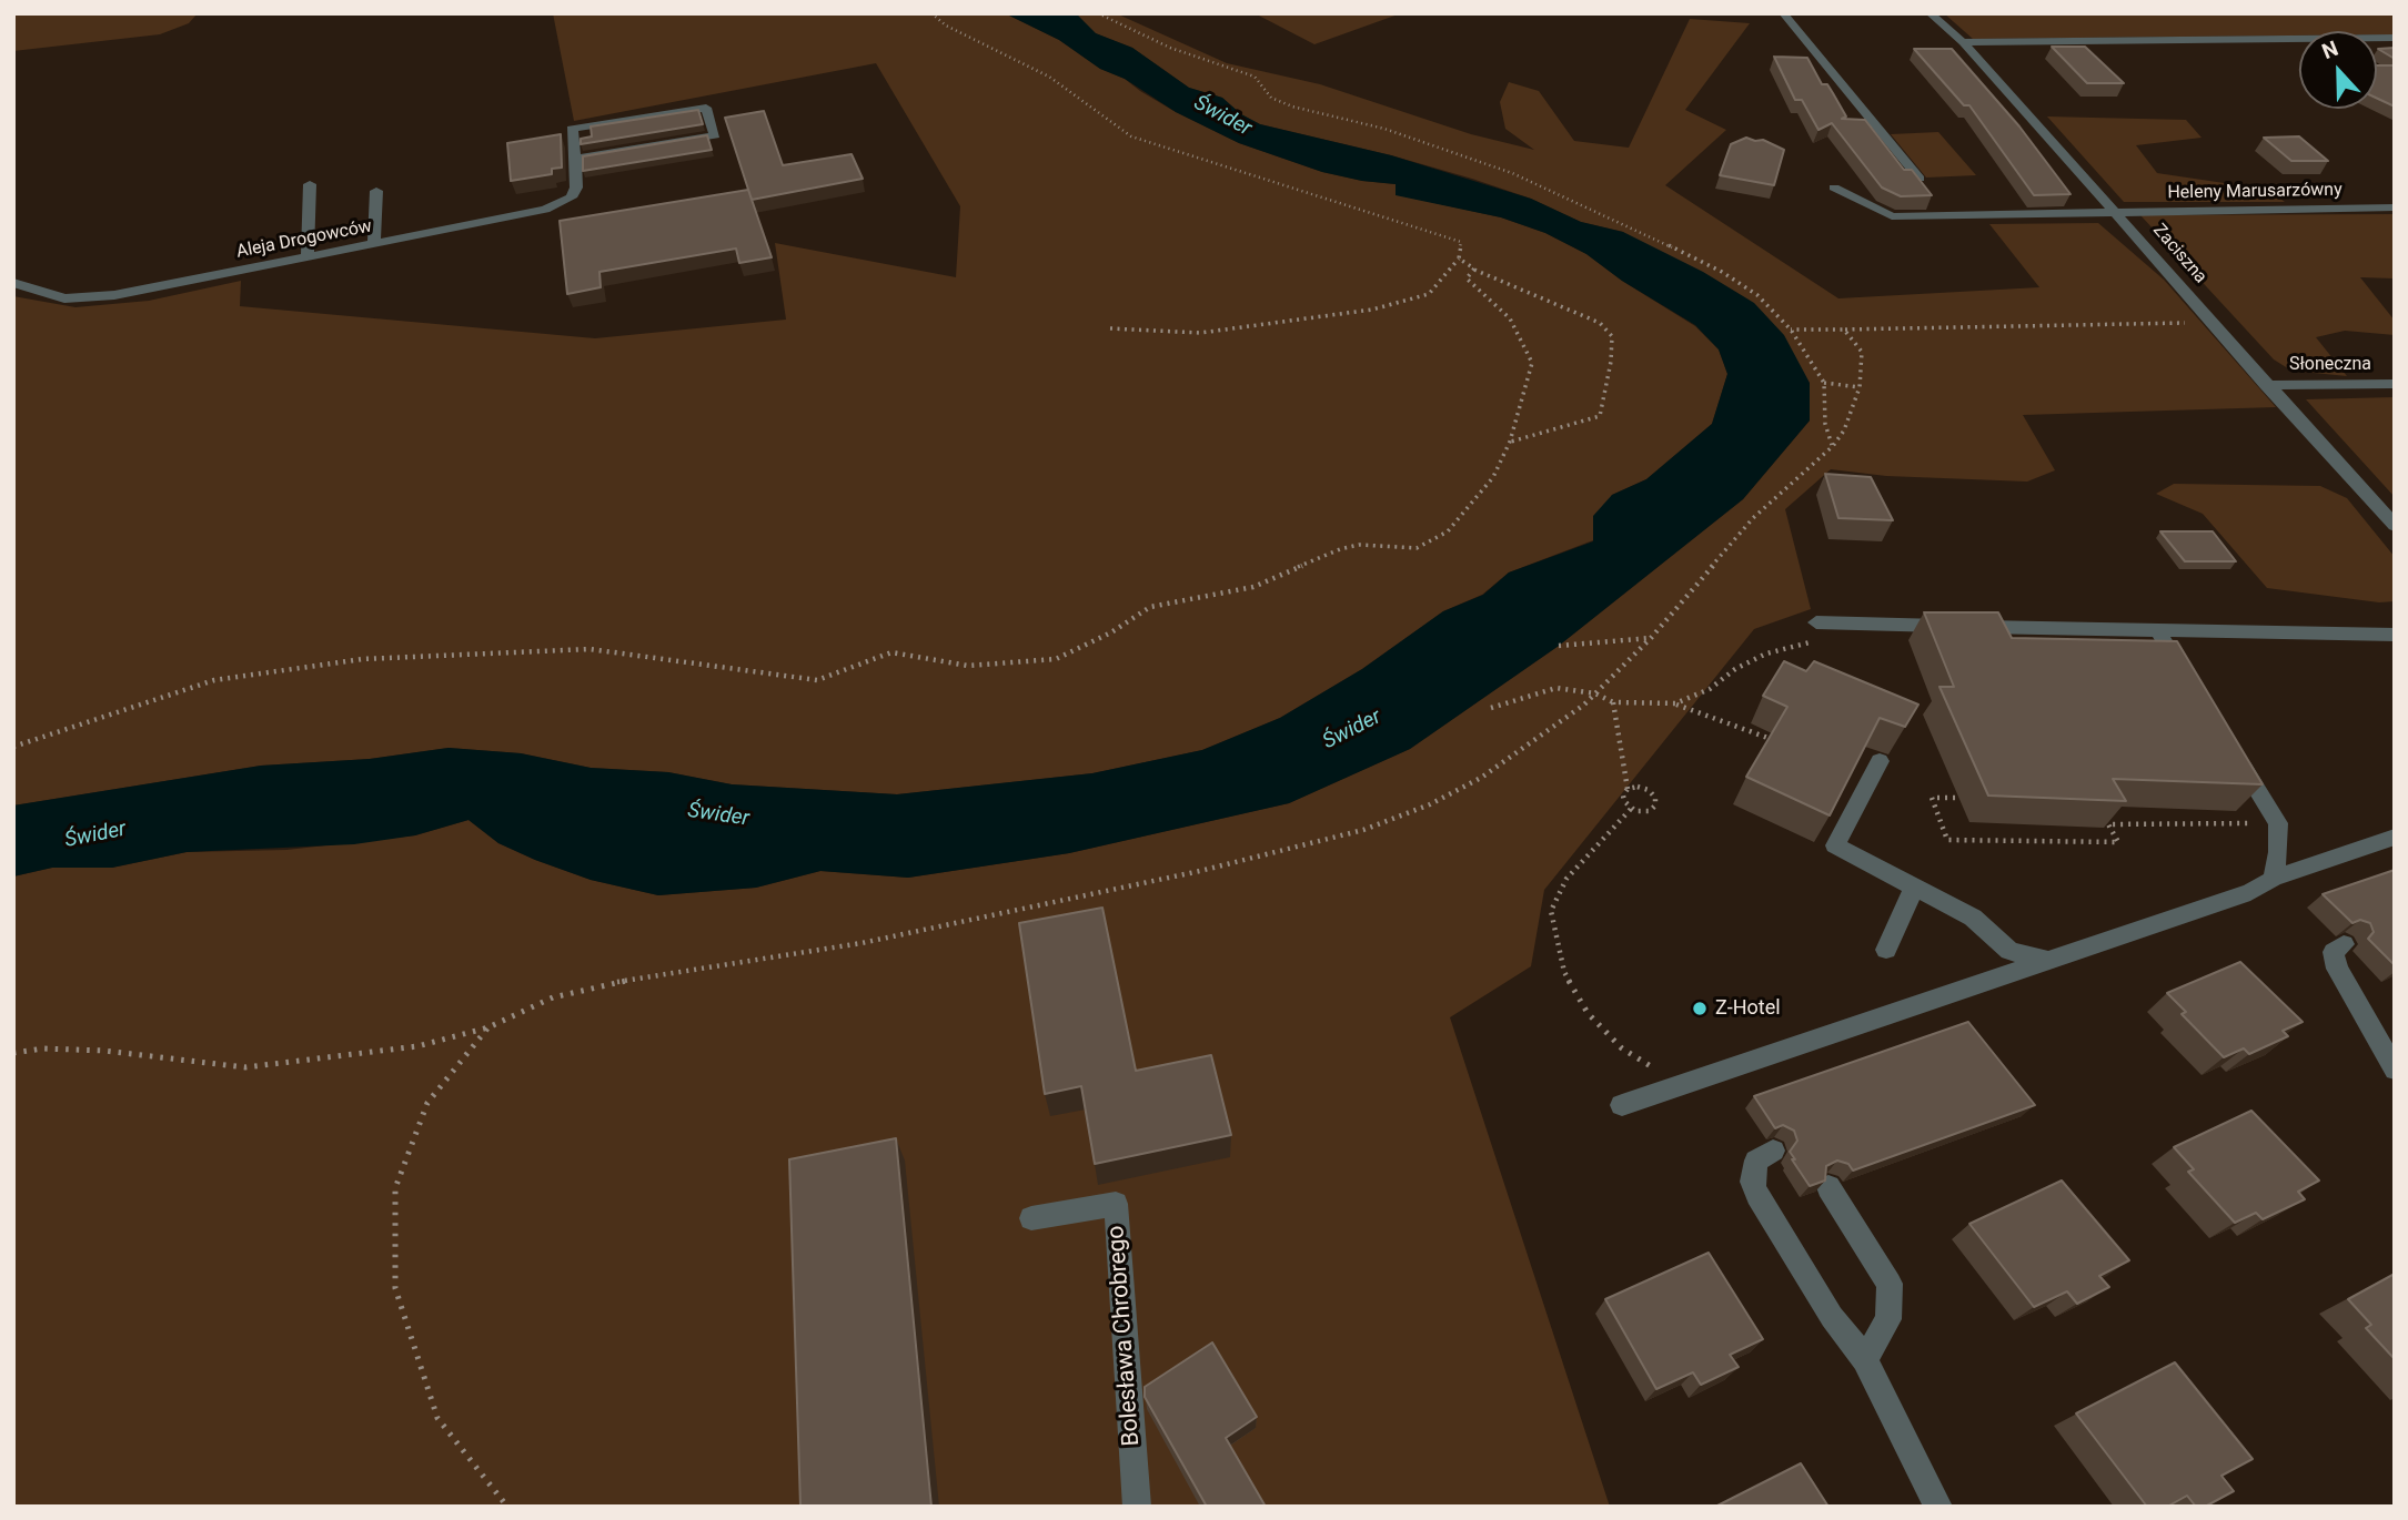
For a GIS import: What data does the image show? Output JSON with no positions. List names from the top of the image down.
{
  "streets": {
    "street": [
      "Heleny Marusarzówny",
      "Aleja Drogowców",
      "Zaciszna",
      "Słoneczna",
      "Bolesława Chrobrego"
    ]
  },
  "crossings": [
    ["Heleny Marusarzówny", "Zaciszna"],
    ["Zaciszna", "Słoneczna"]
  ],
  "water": ["Świder"],
  "places": ["Z-Hotel"],
  "north": "top"
}
